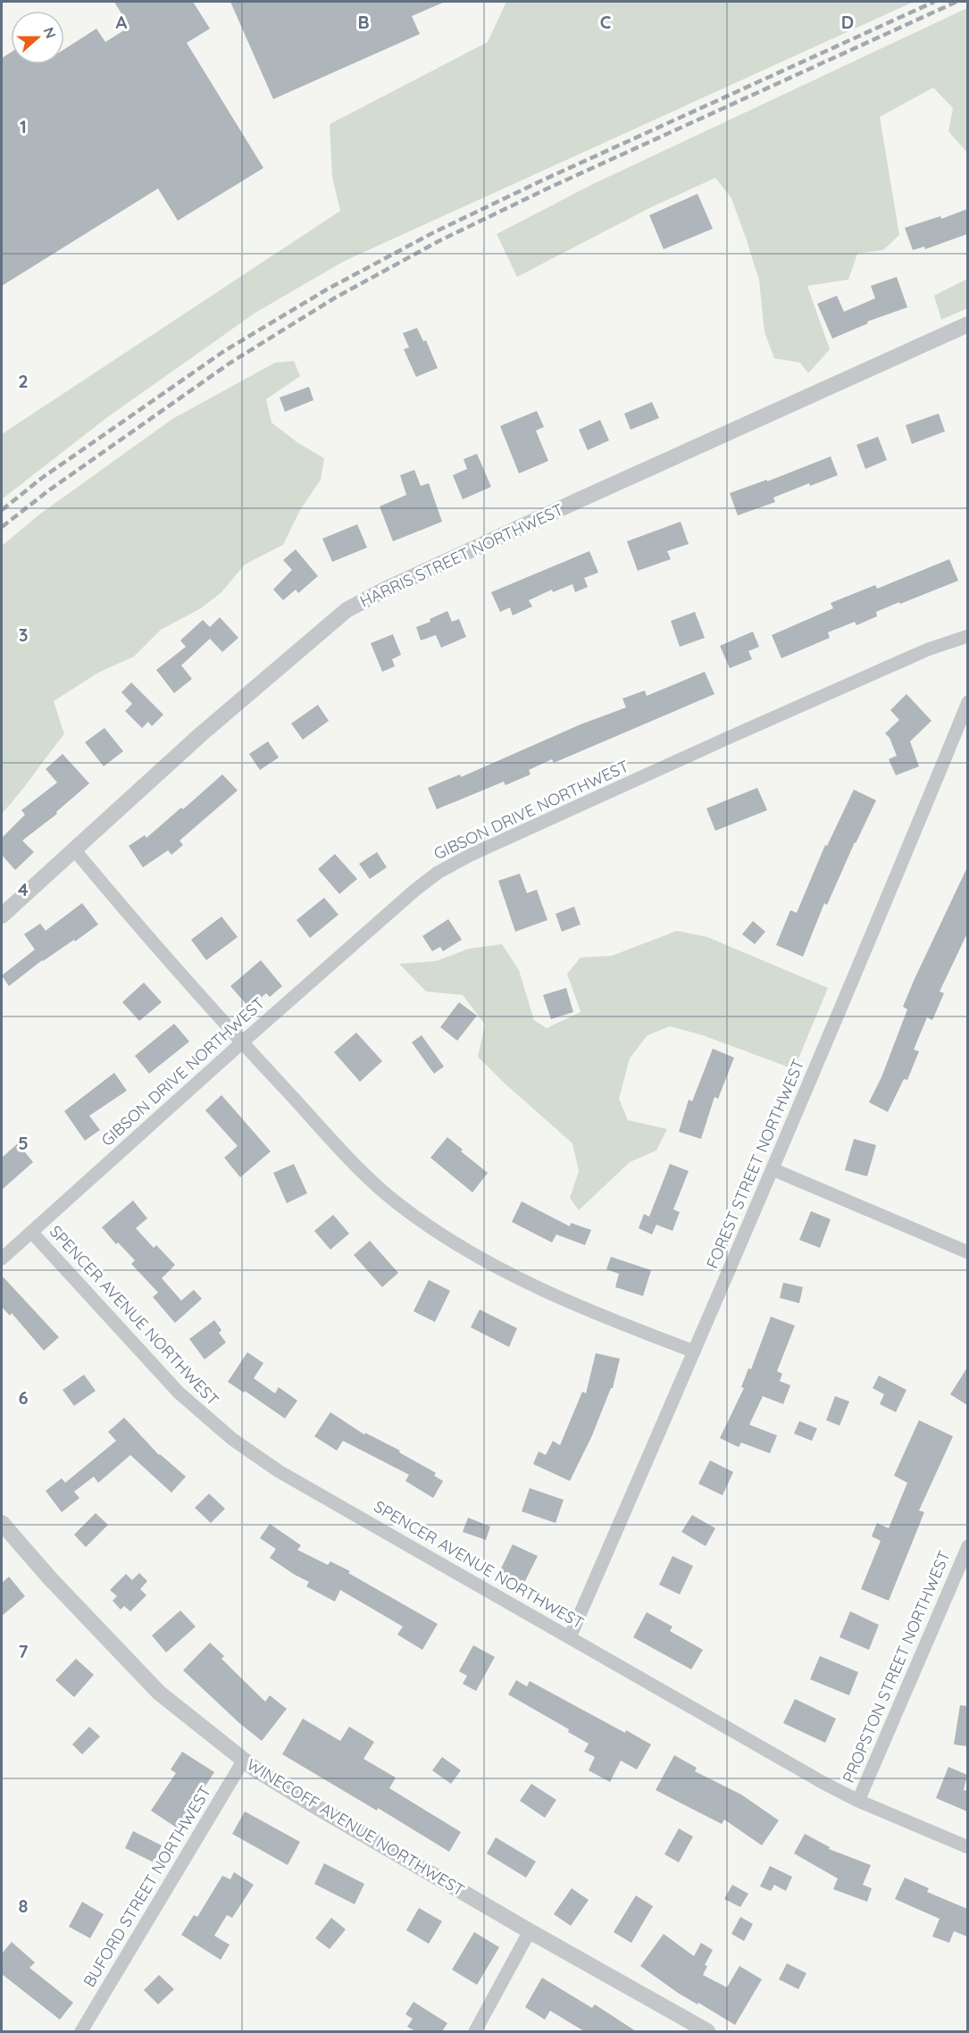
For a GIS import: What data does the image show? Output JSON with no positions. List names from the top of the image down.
{
  "streets": {
    "street": [
      "HARRIS STREET NORTHWEST",
      "GIBSON DRIVE NORTHWEST",
      "FOREST STREET NORTHWEST",
      "SPENCER AVENUE NORTHWEST",
      "PROPSTON STREET NORTHWEST",
      "WINECOFF AVENUE NORTHWEST",
      "BUFORD STREET NORTHWEST"
    ]
  },
  "crossings": [
    ["GIBSON DRIVE NORTHWEST", "SPENCER AVENUE NORTHWEST"],
    ["FOREST STREET NORTHWEST", "SPENCER AVENUE NORTHWEST"],
    ["SPENCER AVENUE NORTHWEST", "PROPSTON STREET NORTHWEST"],
    ["WINECOFF AVENUE NORTHWEST", "BUFORD STREET NORTHWEST"]
  ],
  "north": "right",
  "grid": {
    "columns": [
      "A",
      "B",
      "C",
      "D"
    ],
    "rows": [
      "1",
      "2",
      "3",
      "4",
      "5",
      "6",
      "7",
      "8"
    ]
  }
}
